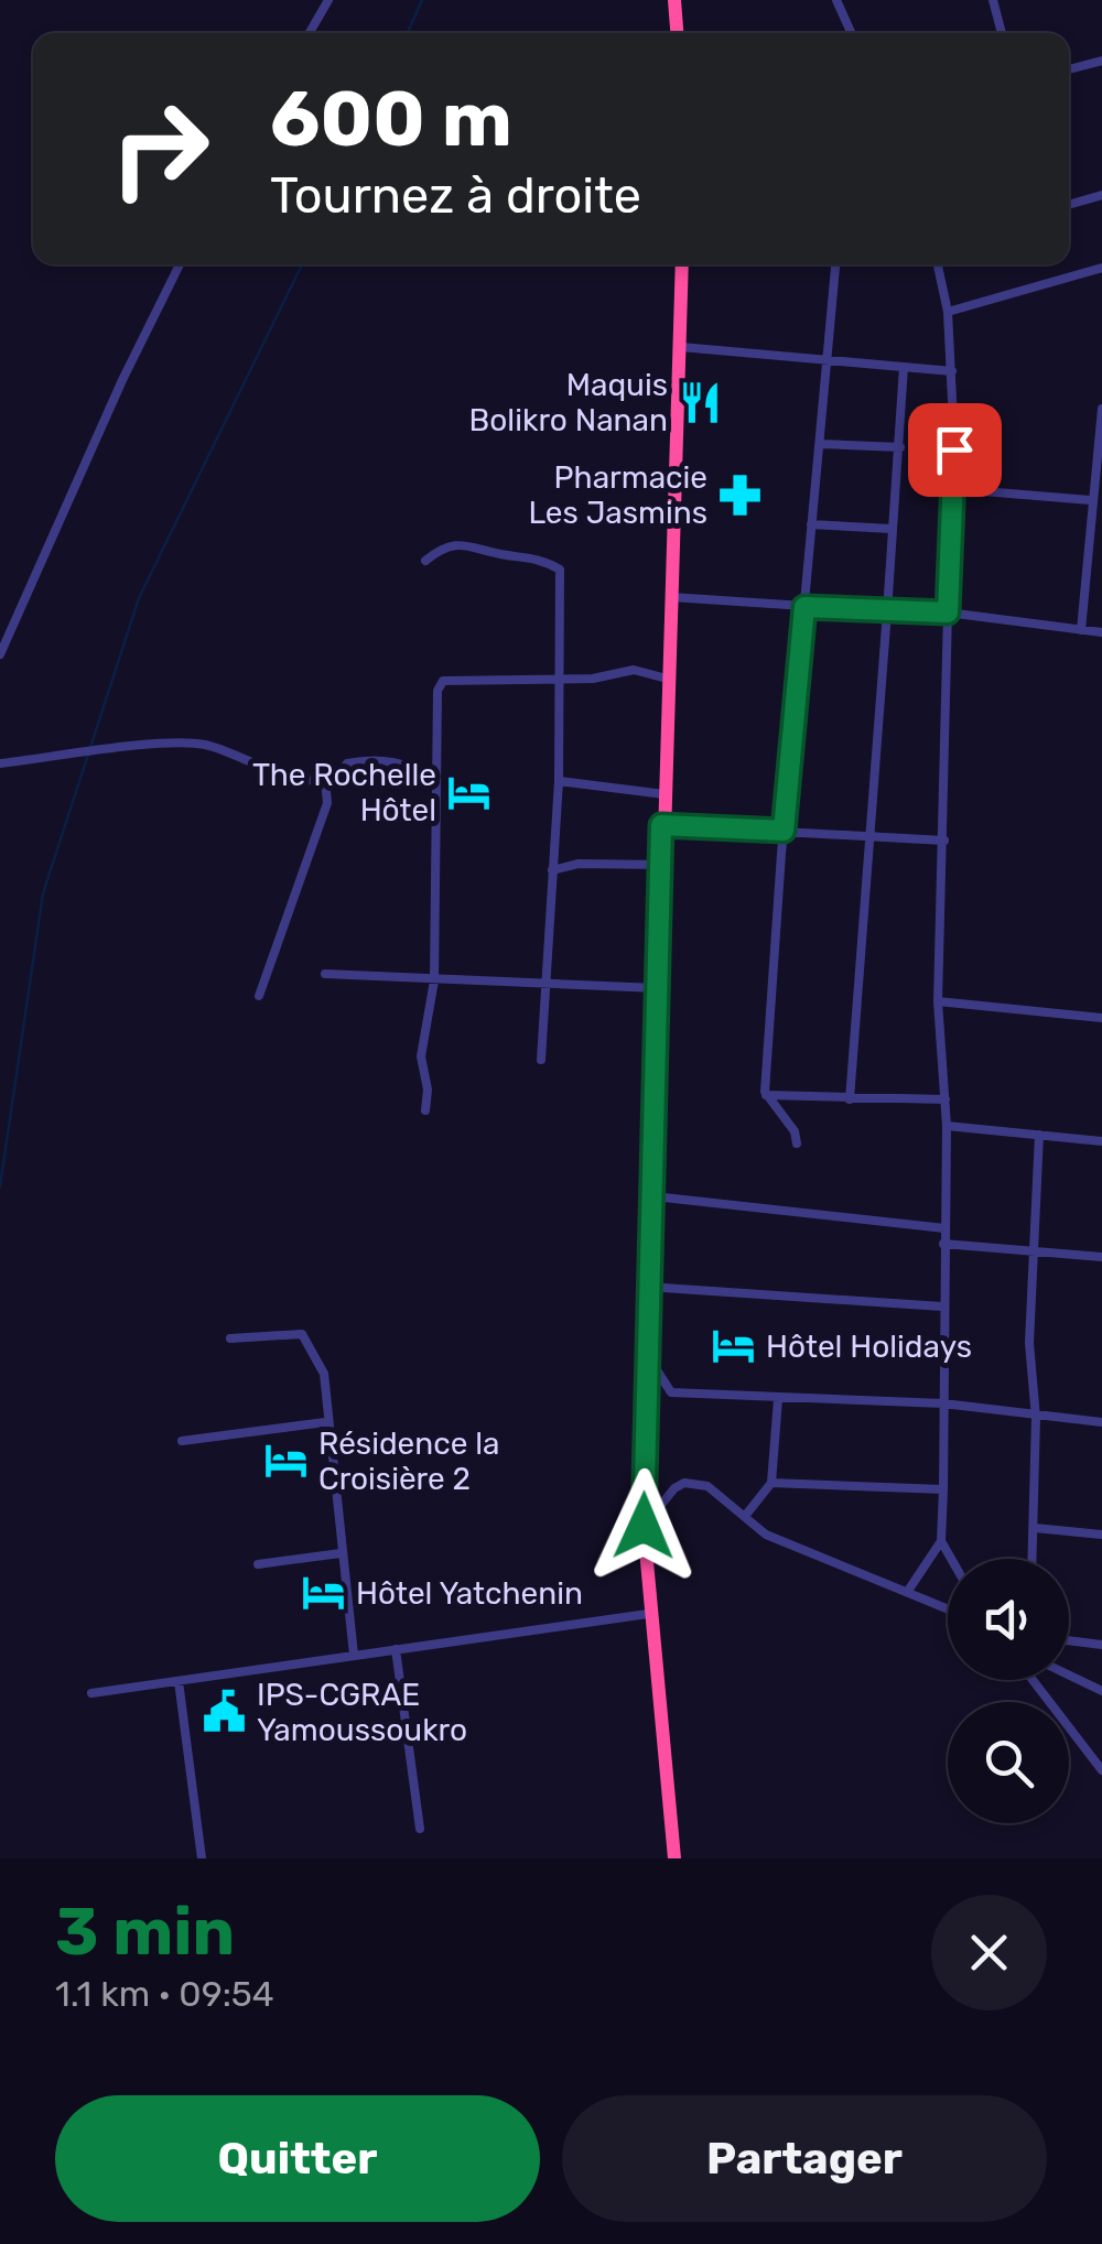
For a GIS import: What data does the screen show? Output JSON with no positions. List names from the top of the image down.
{
  "places": {
    "restaurant": ["Maquis Bolikro Nanan"],
    "pharmacy": ["Pharmacie Les Jasmins"],
    "hotel": [
      "The Rochelle Hôtel",
      "Hôtel Holidays",
      "Résidence la Croisière 2",
      "Hôtel Yatchenin"
    ],
    "public building": ["IPS-CGRAE Yamoussoukro"]
  },
  "page": {
    "turn": ["600 m", "Tournez à droite"],
    "heading": ["3 min", "1.1 km · 09:54"],
    "buttons": ["Quitter", "Partager"]
  }
}
